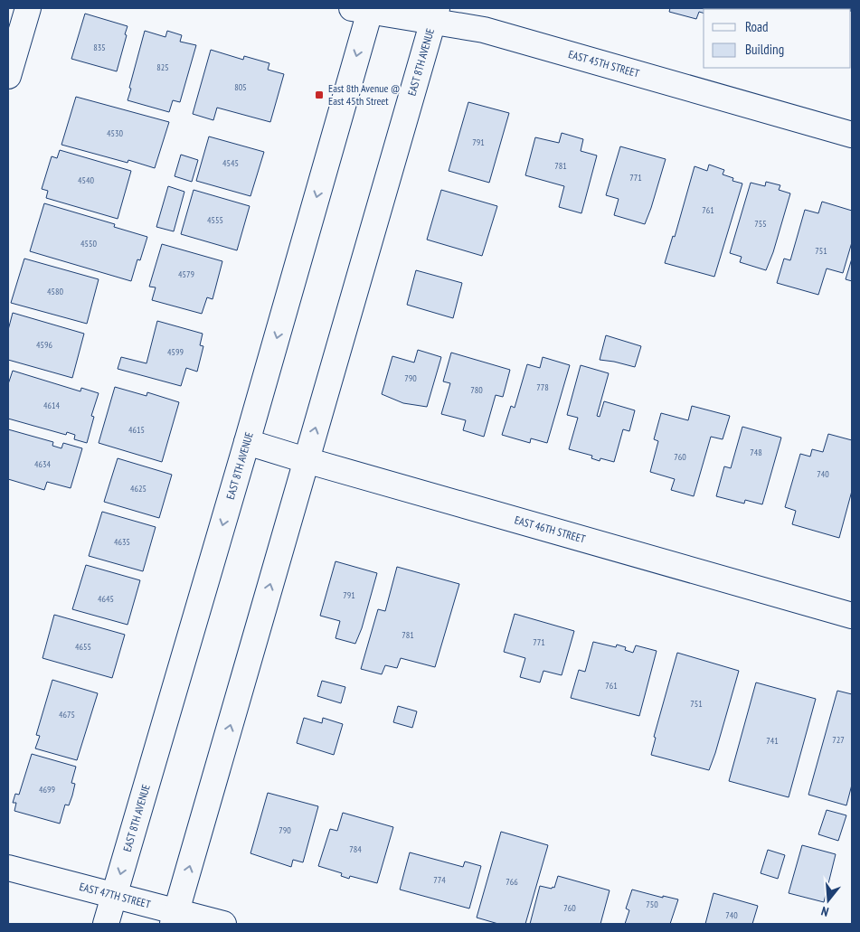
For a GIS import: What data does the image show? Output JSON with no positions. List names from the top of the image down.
{
  "streets": {
    "main road": [
      "EAST 8TH AVENUE",
      "EAST 45TH STREET",
      "EAST 46TH STREET",
      "EAST 47TH STREET"
    ]
  },
  "crossings": [
    ["EAST 8TH AVENUE", "EAST 45TH STREET"],
    ["EAST 8TH AVENUE", "EAST 46TH STREET"],
    ["EAST 8TH AVENUE", "EAST 47TH STREET"]
  ],
  "places": {
    "transit": ["East 8th Avenue @ East 45th Street"]
  },
  "house_numbers": [
    "835",
    "825",
    "805",
    "4530",
    "791",
    "4545",
    "781",
    "771",
    "4540",
    "761",
    "4555",
    "755",
    "4550",
    "751",
    "4579",
    "4580",
    "4596",
    "4599",
    "790",
    "778",
    "780",
    "4614",
    "4615",
    "748",
    "760",
    "4634",
    "740",
    "4625",
    "4635",
    "791",
    "4645",
    "781",
    "771",
    "4655",
    "761",
    "751",
    "4675",
    "727",
    "741",
    "4699",
    "790",
    "784",
    "774",
    "766",
    "750",
    "760",
    "740"
  ],
  "legend": ["Road", "Building"],
  "north": "bottom"
}
